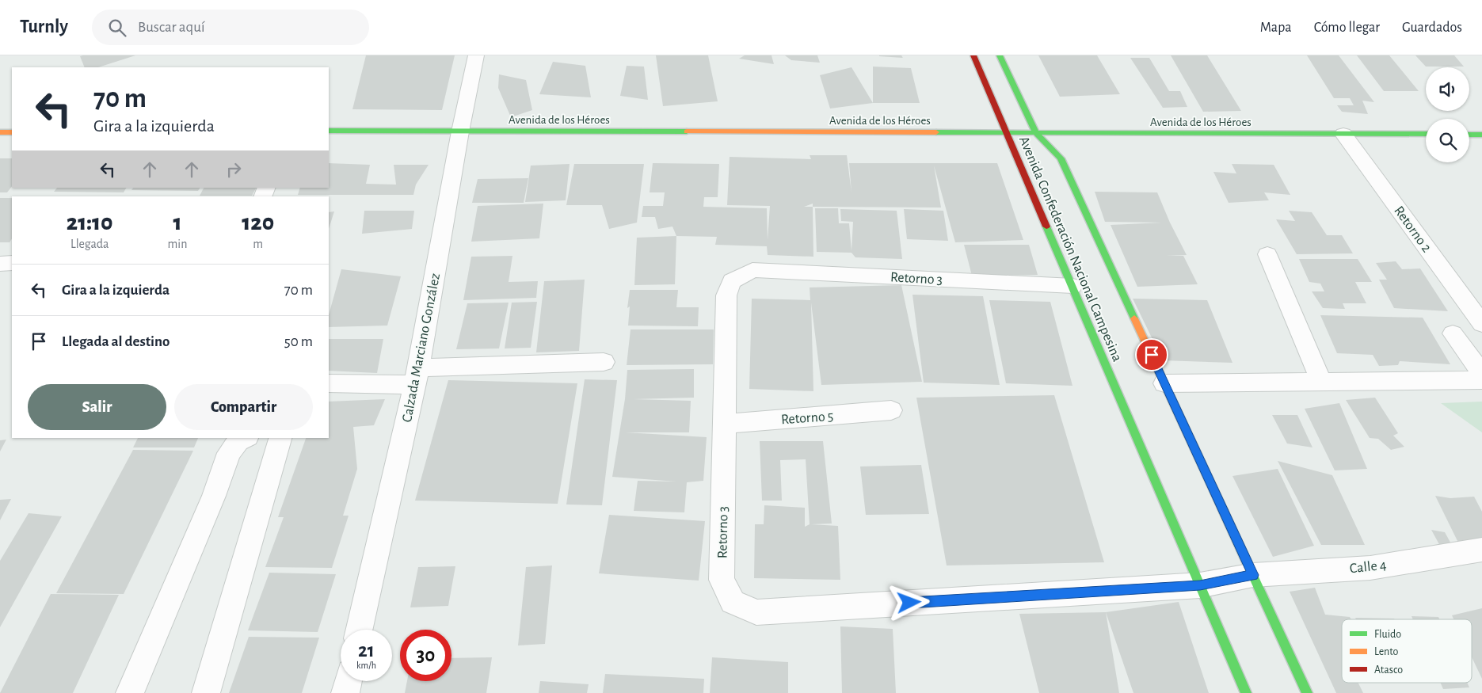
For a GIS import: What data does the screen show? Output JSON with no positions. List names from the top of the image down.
{
  "streets": {
    "street": [
      "Avenida de los Héroes",
      "Retorno 2",
      "Avenida Confederación Nacional Campesina",
      "Retorno 3",
      "Calzada Marciano González",
      "Retorno 5",
      "Calle 4"
    ]
  },
  "crossings": [
    ["Avenida de los Héroes", "Retorno 2"],
    ["Avenida de los Héroes", "Avenida Confederación Nacional Campesina"],
    ["Avenida de los Héroes", "Calzada Marciano González"],
    ["Avenida Confederación Nacional Campesina", "Retorno 3"],
    ["Avenida Confederación Nacional Campesina", "Calle 4"],
    ["Retorno 3", "Retorno 5"],
    ["Retorno 3", "Calle 4"]
  ],
  "legend": ["Fluido", "Lento", "Atasco"],
  "page": {
    "header": "Turnly",
    "search": "Buscar aquí",
    "nav": ["Mapa", "Cómo llegar", "Guardados"],
    "turn": ["70 m", "Gira a la izquierda"],
    "eta": [
      "21:10",
      "Llegada",
      "1",
      "min",
      "120",
      "m"
    ],
    "list": [
      {
        "name": "Gira a la izquierda",
        "value": "70 m"
      },
      {
        "name": "Llegada al destino",
        "value": "50 m"
      }
    ],
    "buttons": ["Salir", "Compartir"],
    "speed": "21 km/h",
    "limit": "30"
  }
}
